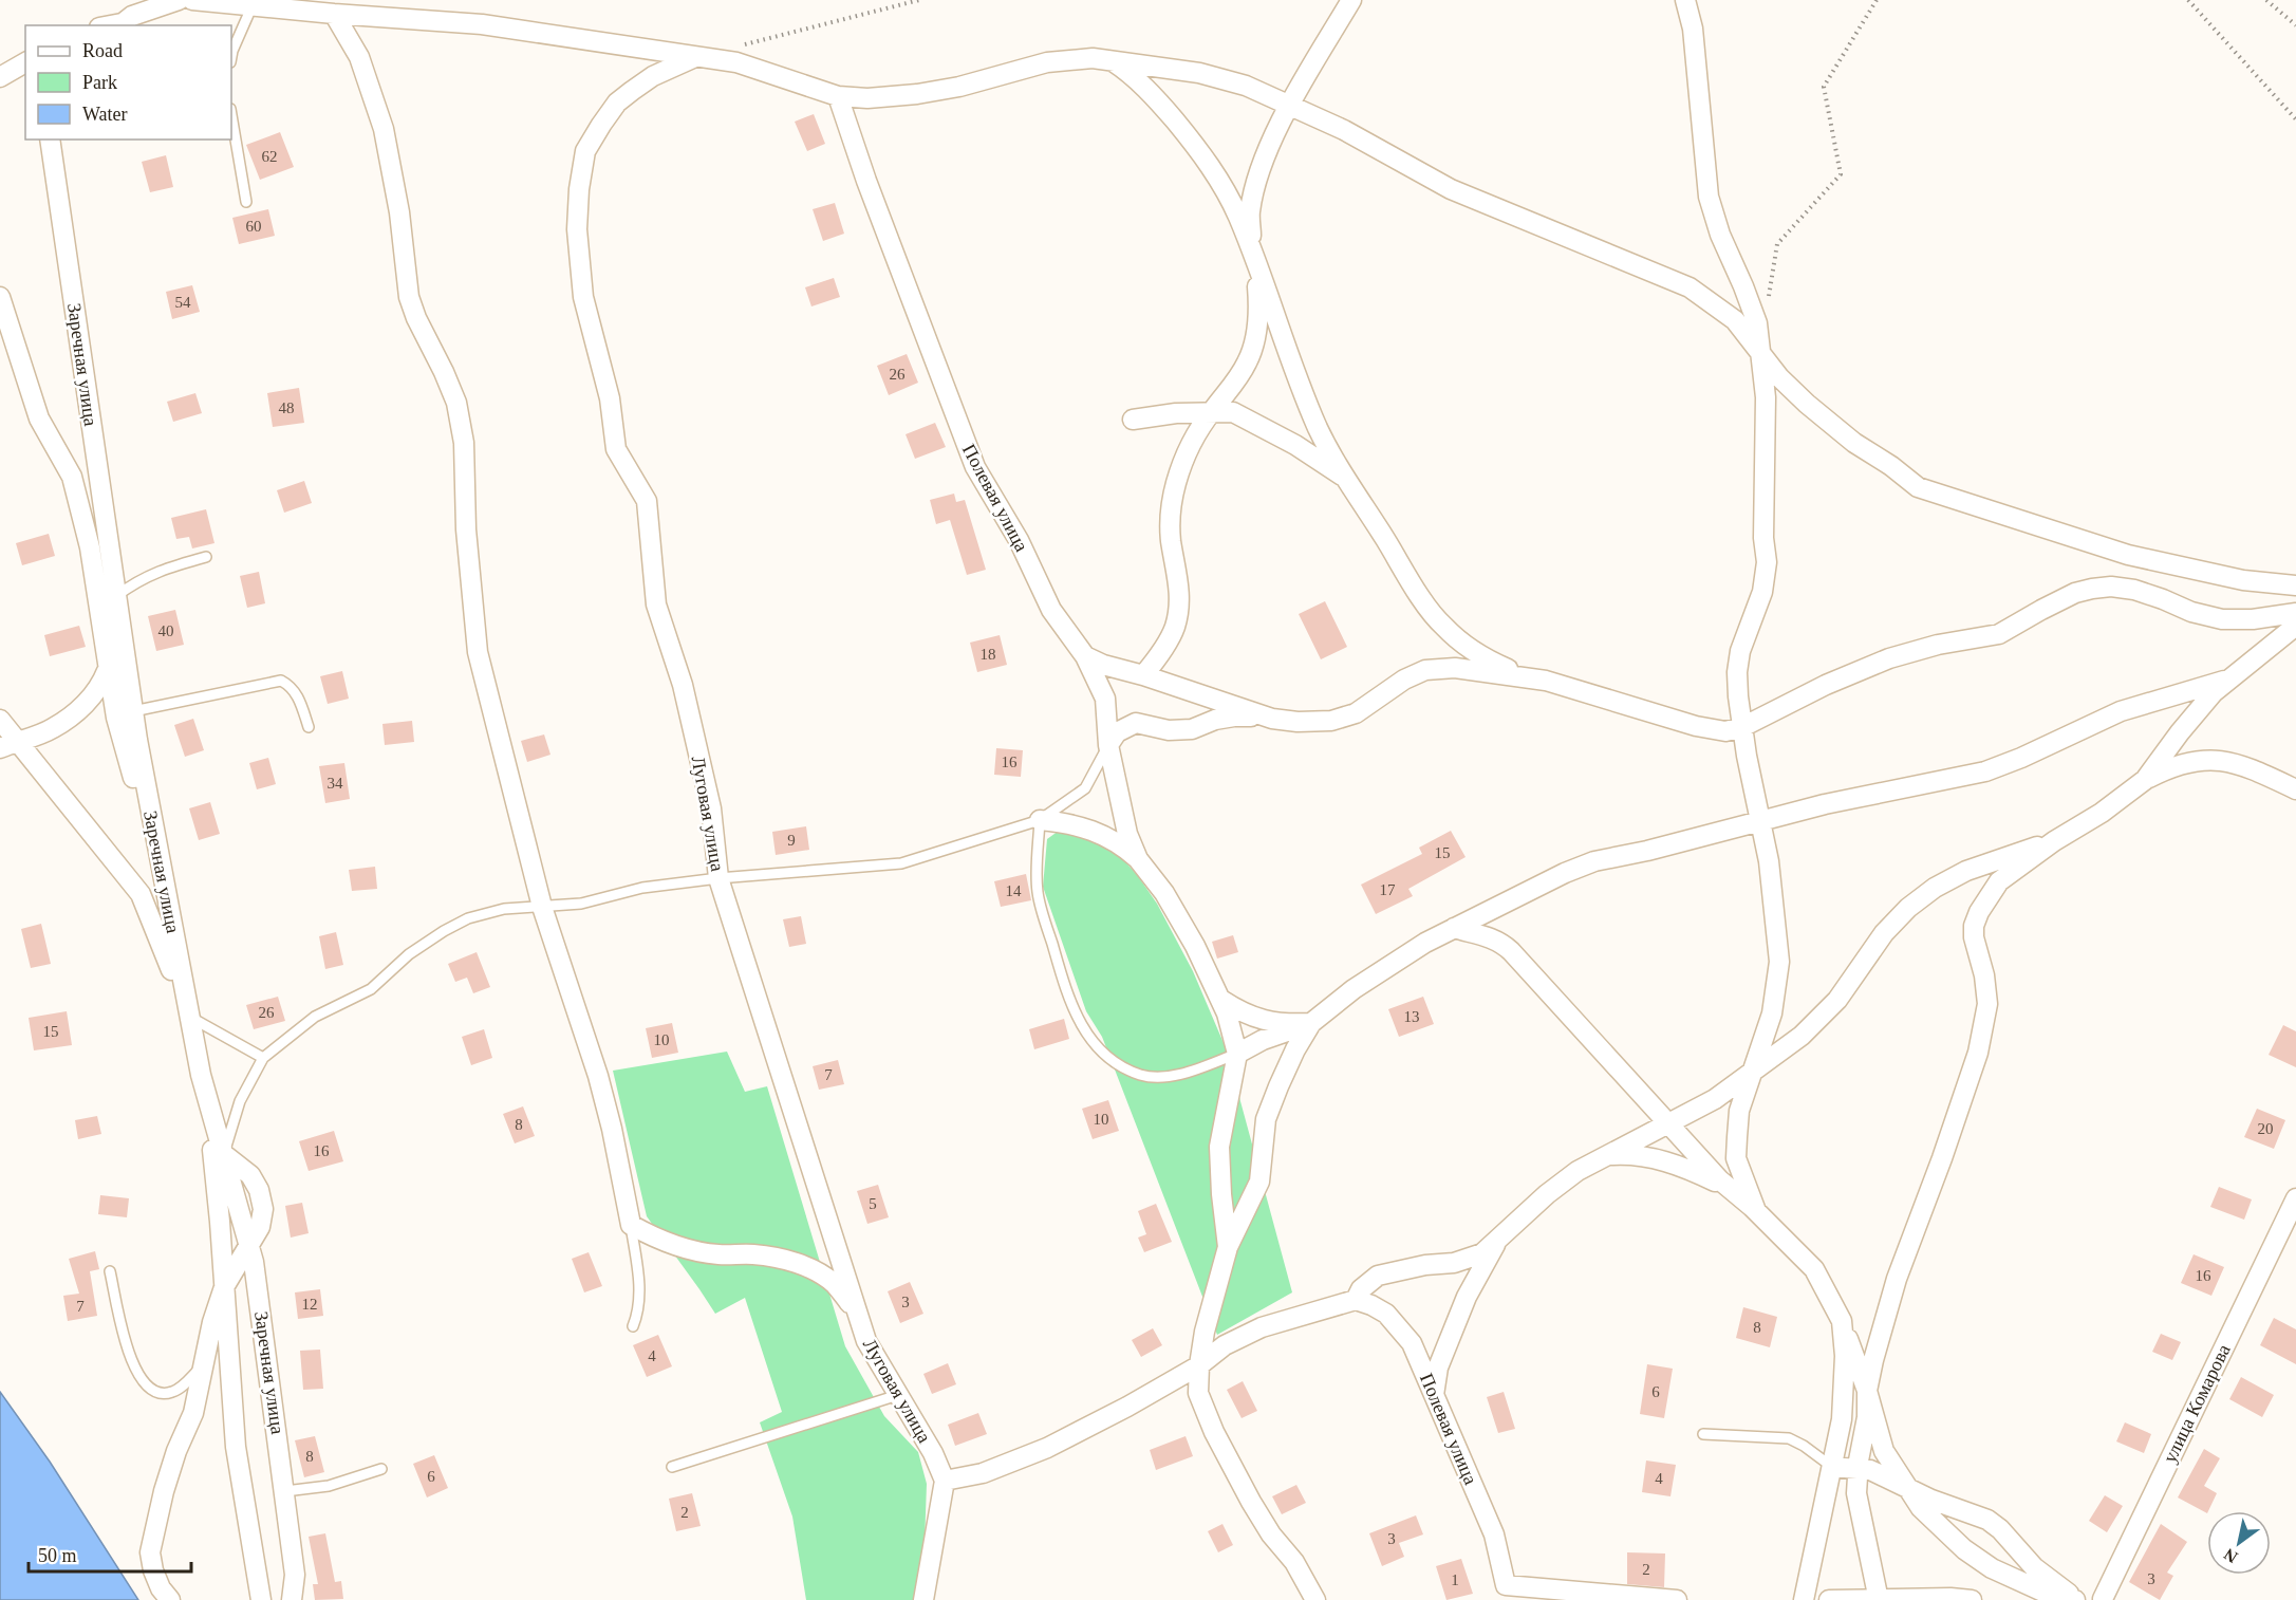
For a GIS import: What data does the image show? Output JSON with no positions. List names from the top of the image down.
{
  "streets": {
    "street": [
      "Заречная улица",
      "Полевая улица",
      "Луговая улица",
      "улица Комарова"
    ]
  },
  "house_numbers": [
    "62",
    "60",
    "54",
    "26",
    "48",
    "40",
    "18",
    "16",
    "34",
    "9",
    "15",
    "17",
    "14",
    "26",
    "13",
    "15",
    "10",
    "7",
    "10",
    "8",
    "20",
    "16",
    "5",
    "16",
    "3",
    "12",
    "7",
    "8",
    "4",
    "6",
    "8",
    "6",
    "4",
    "2",
    "3",
    "2",
    "3",
    "1"
  ],
  "legend": ["Road", "Park", "Water"],
  "scale_bar": "50 m",
  "north": "bottom left"
}
